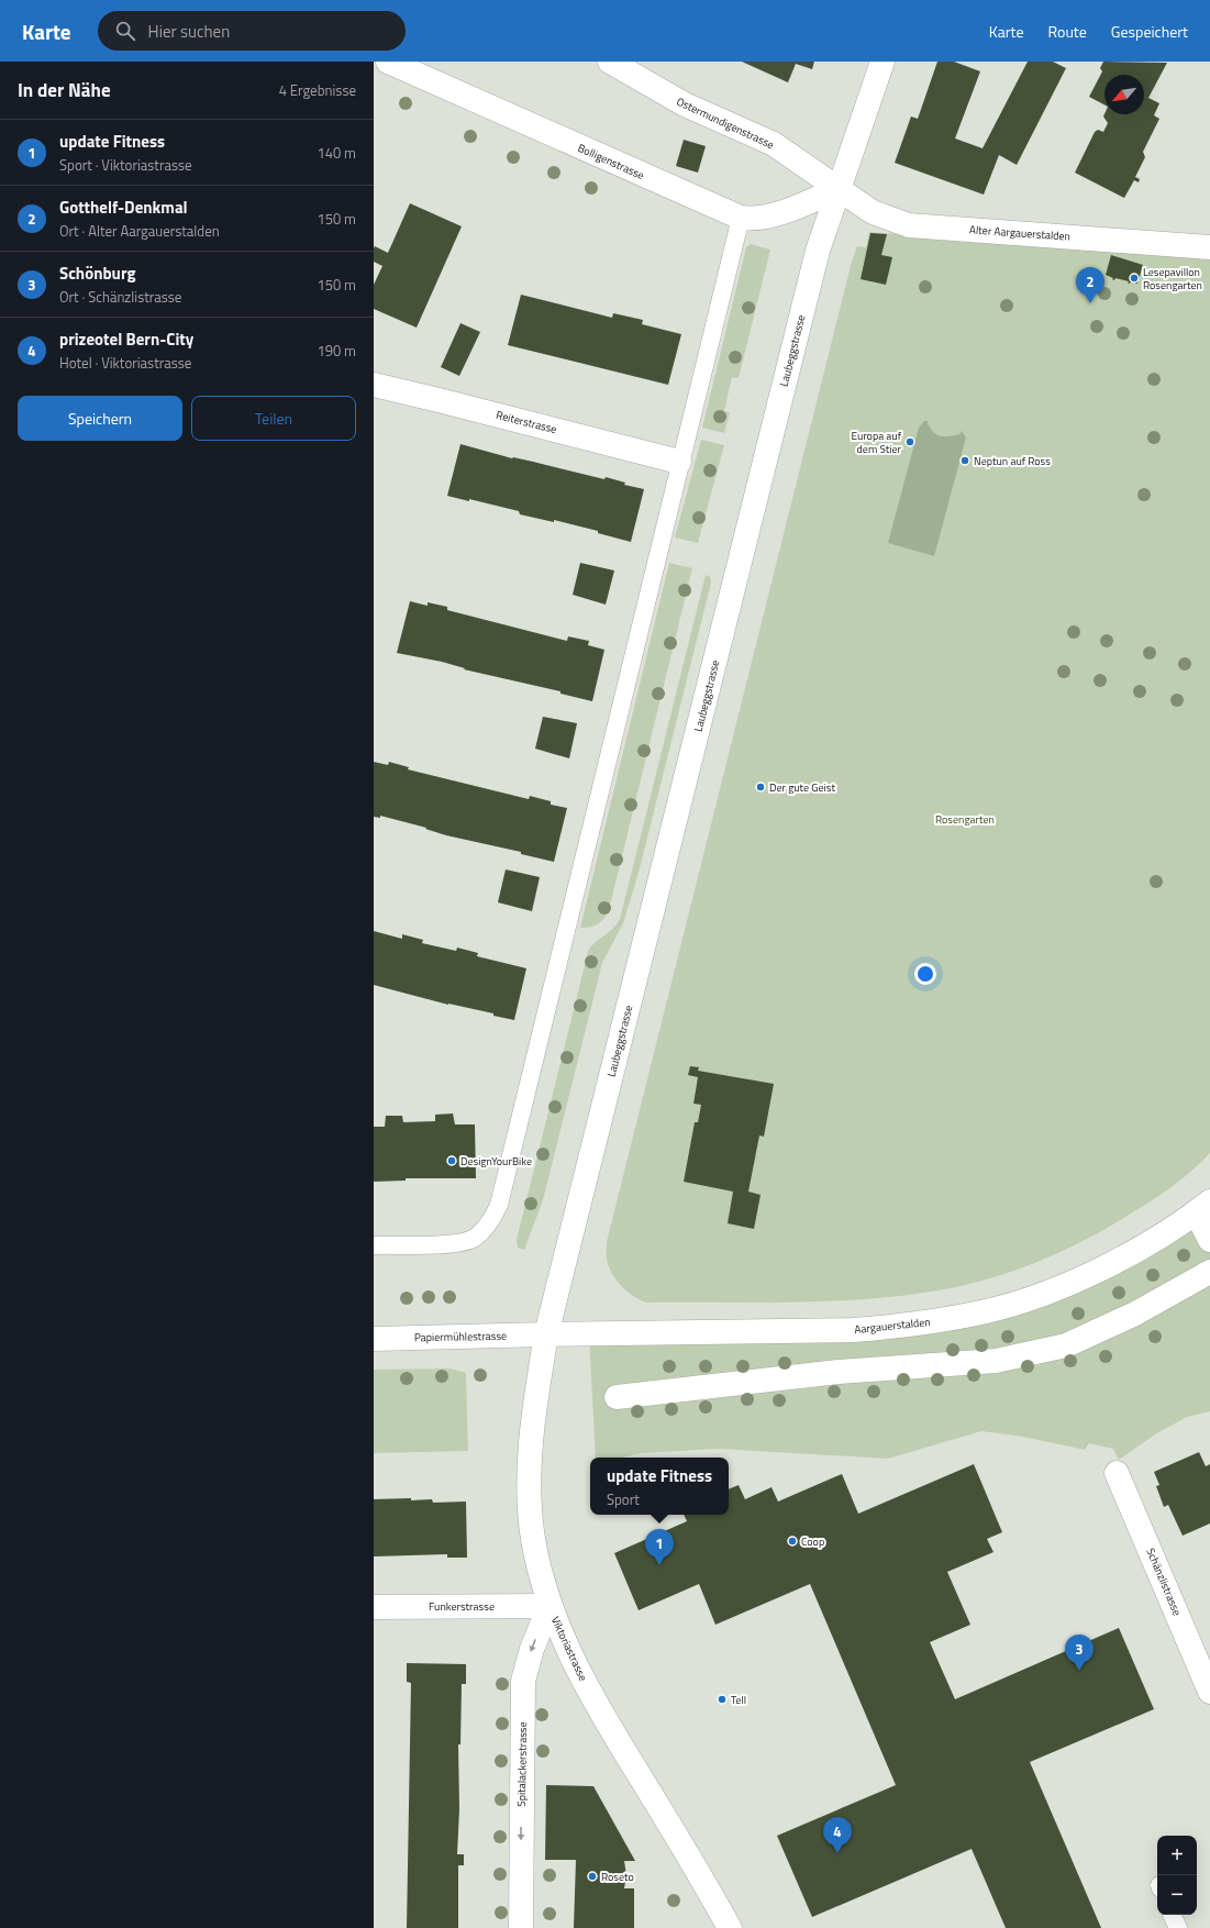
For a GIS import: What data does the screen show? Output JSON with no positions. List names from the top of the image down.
{
  "streets": {
    "main road": [
      "Ostermundigenstrasse",
      "Bolligenstrasse",
      "Alter Aargauerstalden",
      "Laubeggstrasse",
      "Reiterstrasse",
      "Aargauerstalden",
      "Papiermühlestrasse",
      "Schänzlistrasse",
      "Funkerstrasse",
      "Viktoriastrasse",
      "Spitalackerstrasse"
    ]
  },
  "crossings": [
    ["Ostermundigenstrasse", "Bolligenstrasse"],
    ["Ostermundigenstrasse", "Alter Aargauerstalden"],
    ["Ostermundigenstrasse", "Laubeggstrasse"],
    ["Bolligenstrasse", "Alter Aargauerstalden"],
    ["Bolligenstrasse", "Laubeggstrasse"],
    ["Alter Aargauerstalden", "Laubeggstrasse"],
    ["Laubeggstrasse", "Aargauerstalden"],
    ["Laubeggstrasse", "Papiermühlestrasse"],
    ["Laubeggstrasse", "Viktoriastrasse"],
    ["Aargauerstalden", "Papiermühlestrasse"],
    ["Aargauerstalden", "Viktoriastrasse"],
    ["Papiermühlestrasse", "Viktoriastrasse"],
    ["Funkerstrasse", "Viktoriastrasse"],
    ["Funkerstrasse", "Spitalackerstrasse"],
    ["Viktoriastrasse", "Spitalackerstrasse"]
  ],
  "one_way": ["Spitalackerstrasse"],
  "parks": ["Rosengarten"],
  "places": [
    "Lesepavillon Rosengarten",
    "Europa auf dem Stier",
    "Neptun auf Ross",
    "Der gute Geist",
    "DesignYourBike",
    "Coop",
    "Tell",
    "Roseto"
  ],
  "north": "bottom left",
  "page": {
    "header": "Karte",
    "search": "Hier suchen",
    "nav": ["Karte", "Route", "Gespeichert"],
    "heading": ["In der Nähe", "4 Ergebnisse"],
    "list": [
      {
        "mark": "1",
        "name": "update Fitness",
        "note": "Sport · Viktoriastrasse",
        "value": "140 m"
      },
      {
        "mark": "2",
        "name": "Gotthelf-Denkmal",
        "note": "Ort · Alter Aargauerstalden",
        "value": "150 m"
      },
      {
        "mark": "3",
        "name": "Schönburg",
        "note": "Ort · Schänzlistrasse",
        "value": "150 m"
      },
      {
        "mark": "4",
        "name": "prizeotel Bern-City",
        "note": "Hotel · Viktoriastrasse",
        "value": "190 m"
      }
    ],
    "pins": [
      "2",
      "1",
      "3",
      "4"
    ],
    "buttons": ["Speichern", "Teilen"],
    "popup": ["update Fitness", "Sport"],
    "map_buttons": ["+", "−"]
  }
}
